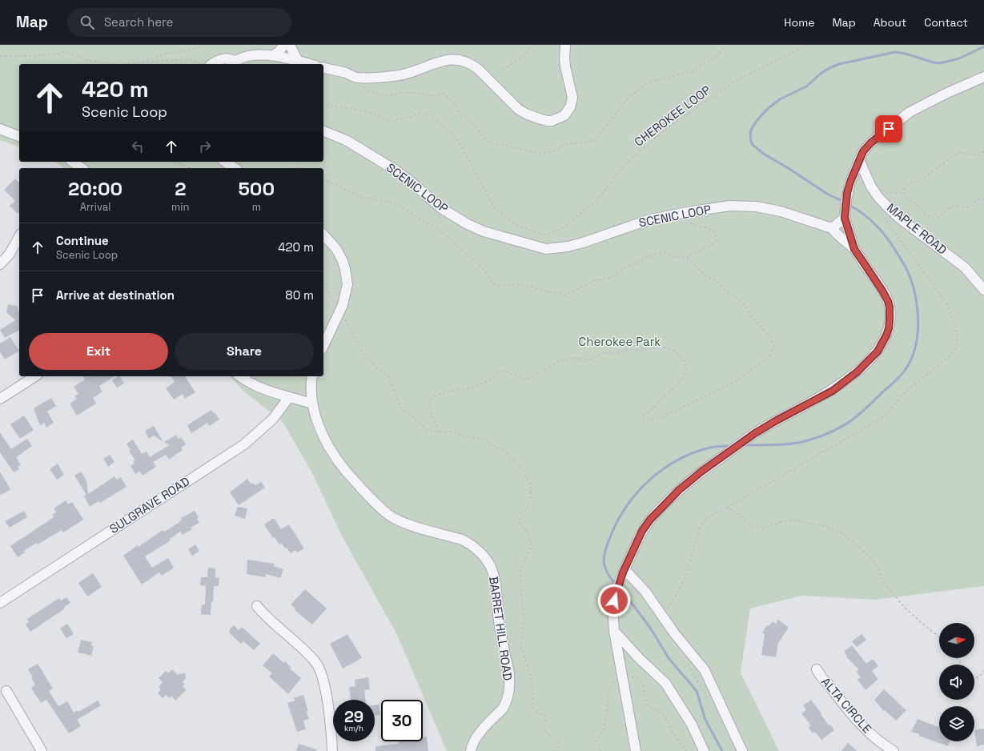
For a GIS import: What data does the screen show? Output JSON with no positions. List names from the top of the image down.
{
  "streets": {
    "street": [
      "SCENIC LOOP",
      "MAPLE ROAD",
      "SULGRAVE ROAD",
      "BARRET HILL ROAD",
      "ALTA CIRCLE"
    ],
    "path": ["CHEROKEE LOOP"]
  },
  "parks": ["Cherokee Park"],
  "north": "right",
  "page": {
    "header": "Map",
    "search": "Search here",
    "nav": [
      "Home",
      "Map",
      "About",
      "Contact"
    ],
    "turn": ["420 m", "Scenic Loop"],
    "eta": [
      "20:00",
      "Arrival",
      "2",
      "min",
      "500",
      "m"
    ],
    "list": [
      {
        "name": "Continue",
        "note": "Scenic Loop",
        "value": "420 m"
      },
      {
        "name": "Arrive at destination",
        "value": "80 m"
      }
    ],
    "buttons": ["Exit", "Share"],
    "speed": "29 km/h",
    "limit": "30"
  }
}
